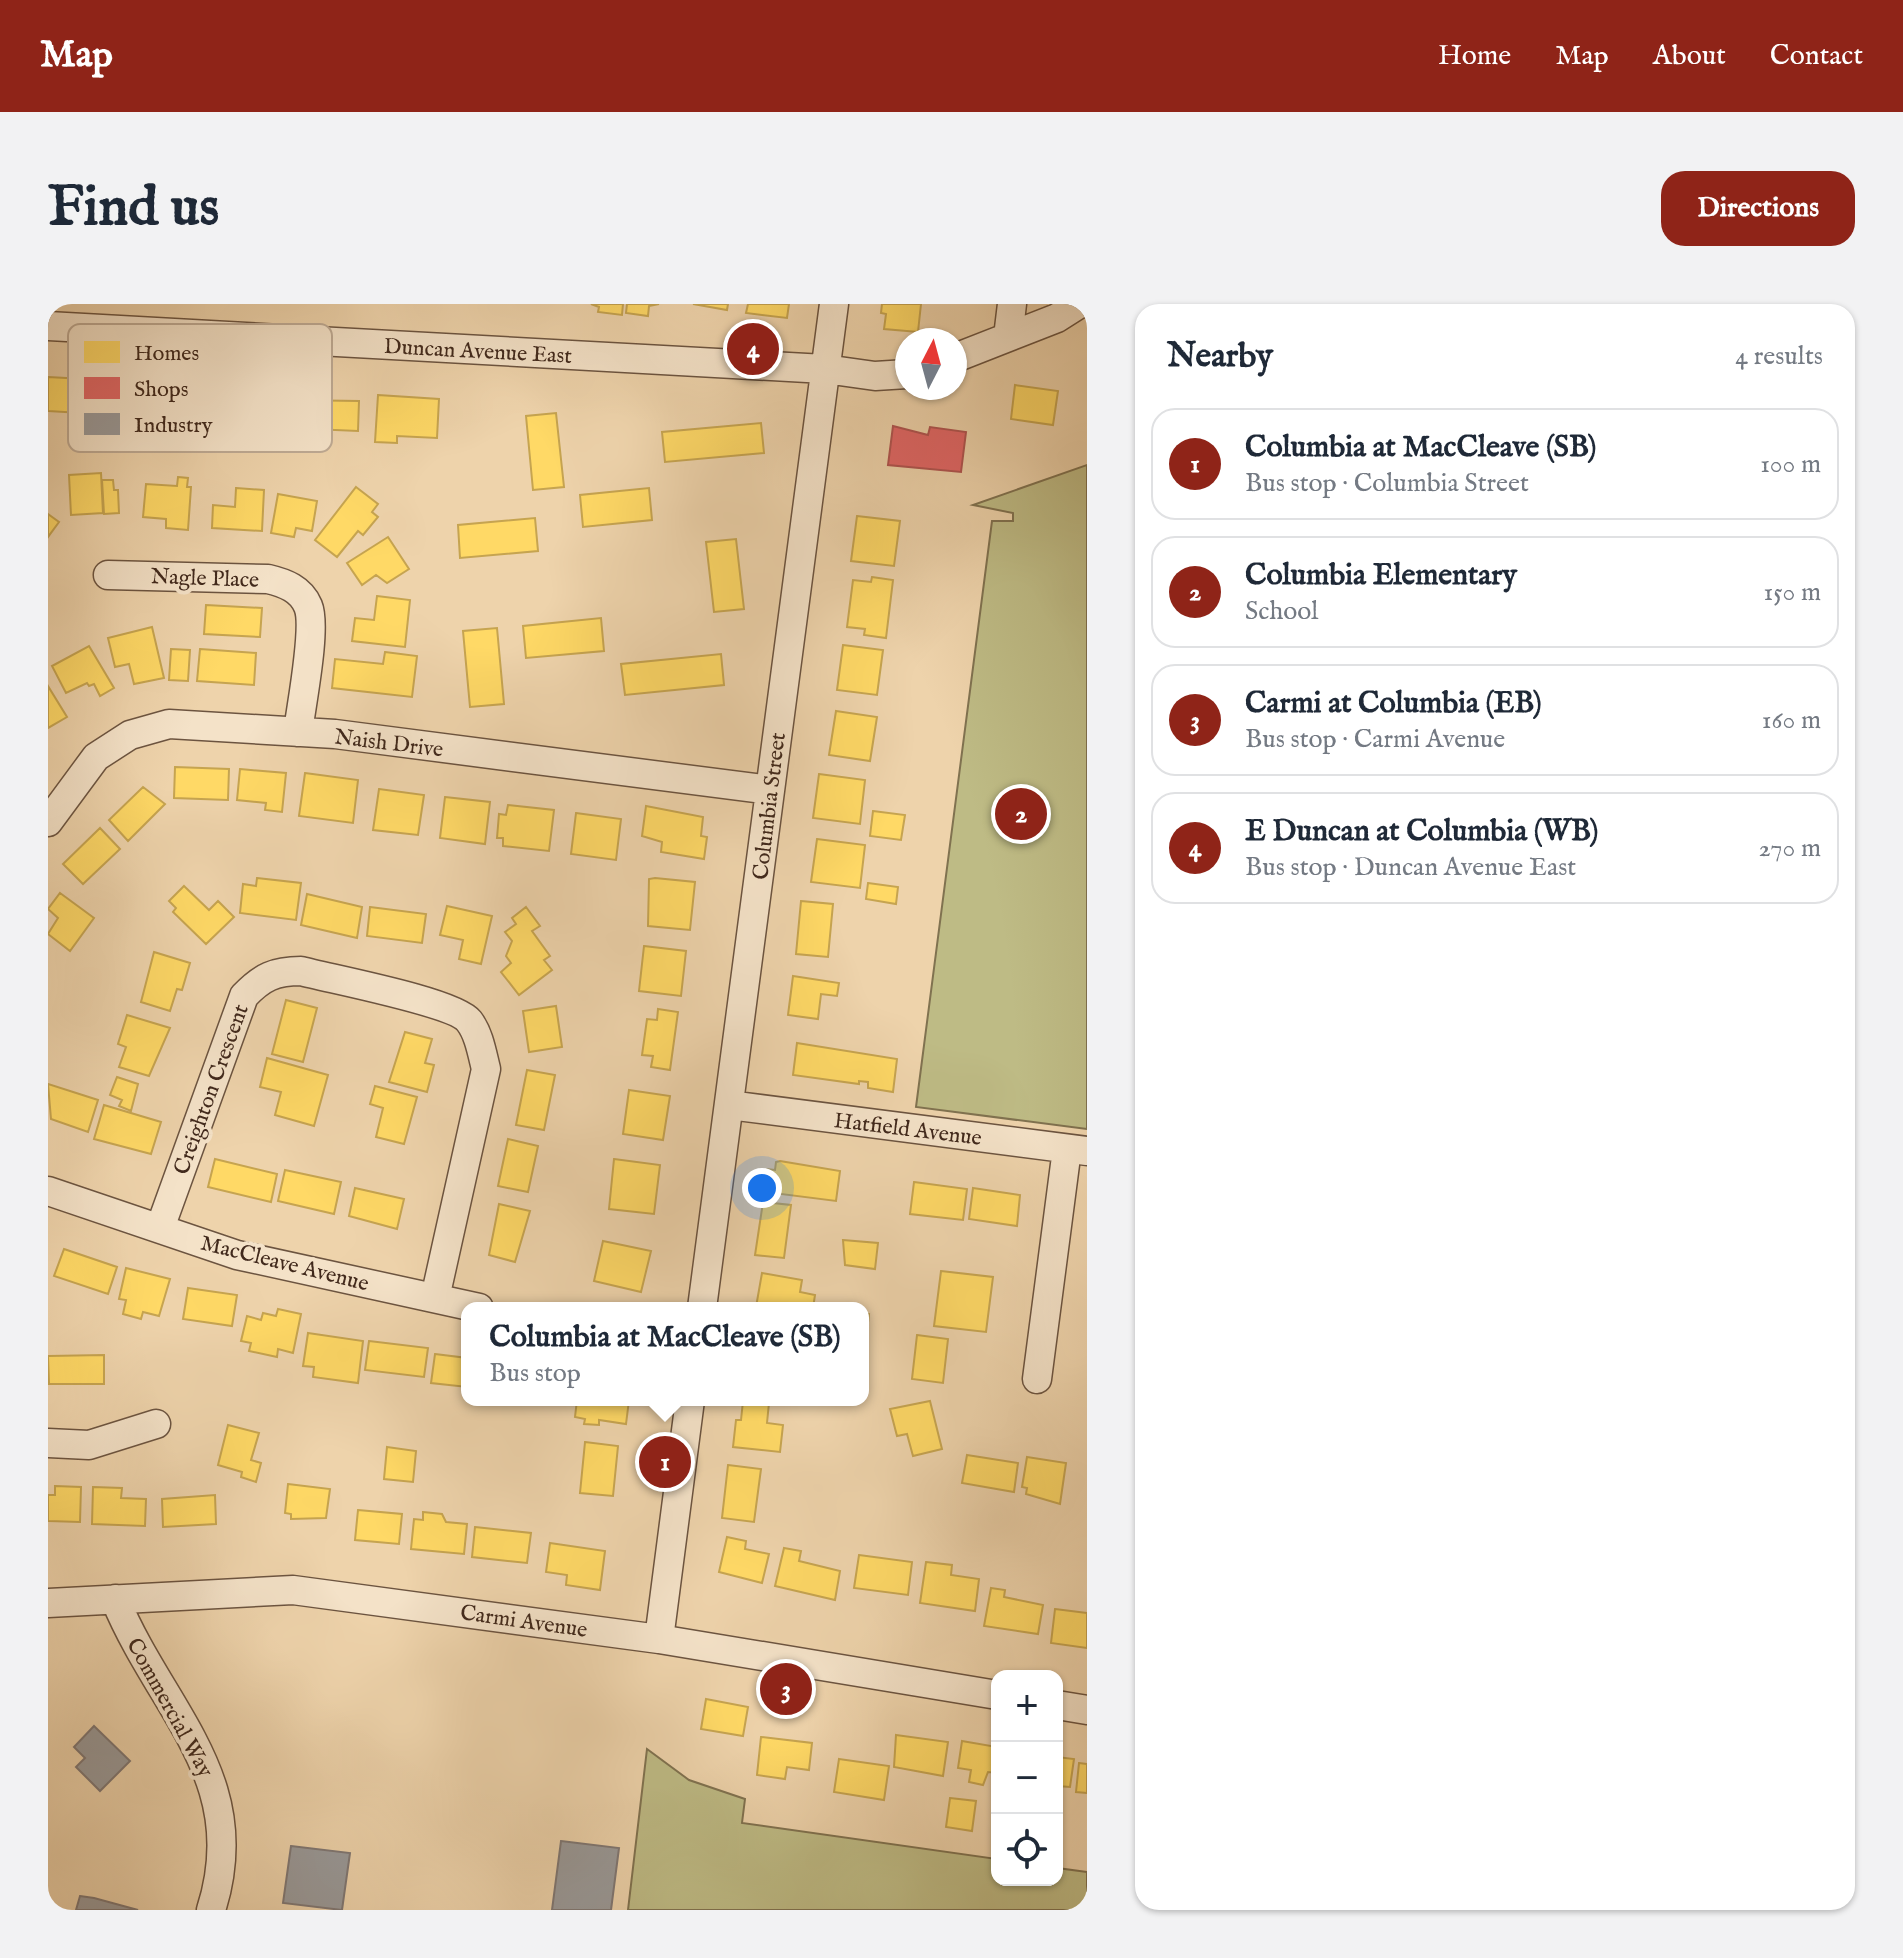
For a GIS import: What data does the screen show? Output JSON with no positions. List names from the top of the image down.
{
  "streets": {
    "street": [
      "Duncan Avenue East",
      "Nagle Place",
      "Naish Drive",
      "Columbia Street",
      "Creighton Crescent",
      "Hatfield Avenue",
      "MacCleave Avenue",
      "Carmi Avenue",
      "Commercial Way"
    ]
  },
  "crossings": [
    ["Duncan Avenue East", "Columbia Street"],
    ["Nagle Place", "Naish Drive"],
    ["Naish Drive", "Columbia Street"],
    ["Columbia Street", "Hatfield Avenue"],
    ["Creighton Crescent", "MacCleave Avenue"],
    ["Carmi Avenue", "Commercial Way"]
  ],
  "legend": ["Homes", "Shops", "Industry"],
  "north": "top",
  "page": {
    "header": "Map",
    "nav": [
      "Home",
      "Map",
      "About",
      "Contact"
    ],
    "buttons": "Directions",
    "title": "Find us",
    "heading": ["Nearby", "4 results"],
    "pins": [
      "4",
      "2",
      "1",
      "3"
    ],
    "list": [
      {
        "mark": "1",
        "name": "Columbia at MacCleave (SB)",
        "note": "Bus stop · Columbia Street",
        "value": "100 m"
      },
      {
        "mark": "2",
        "name": "Columbia Elementary",
        "note": "School",
        "value": "150 m"
      },
      {
        "mark": "3",
        "name": "Carmi at Columbia (EB)",
        "note": "Bus stop · Carmi Avenue",
        "value": "160 m"
      },
      {
        "mark": "4",
        "name": "E Duncan at Columbia (WB)",
        "note": "Bus stop · Duncan Avenue East",
        "value": "270 m"
      }
    ],
    "popup": ["Columbia at MacCleave (SB)", "Bus stop"],
    "map_buttons": ["+", "−"]
  }
}
